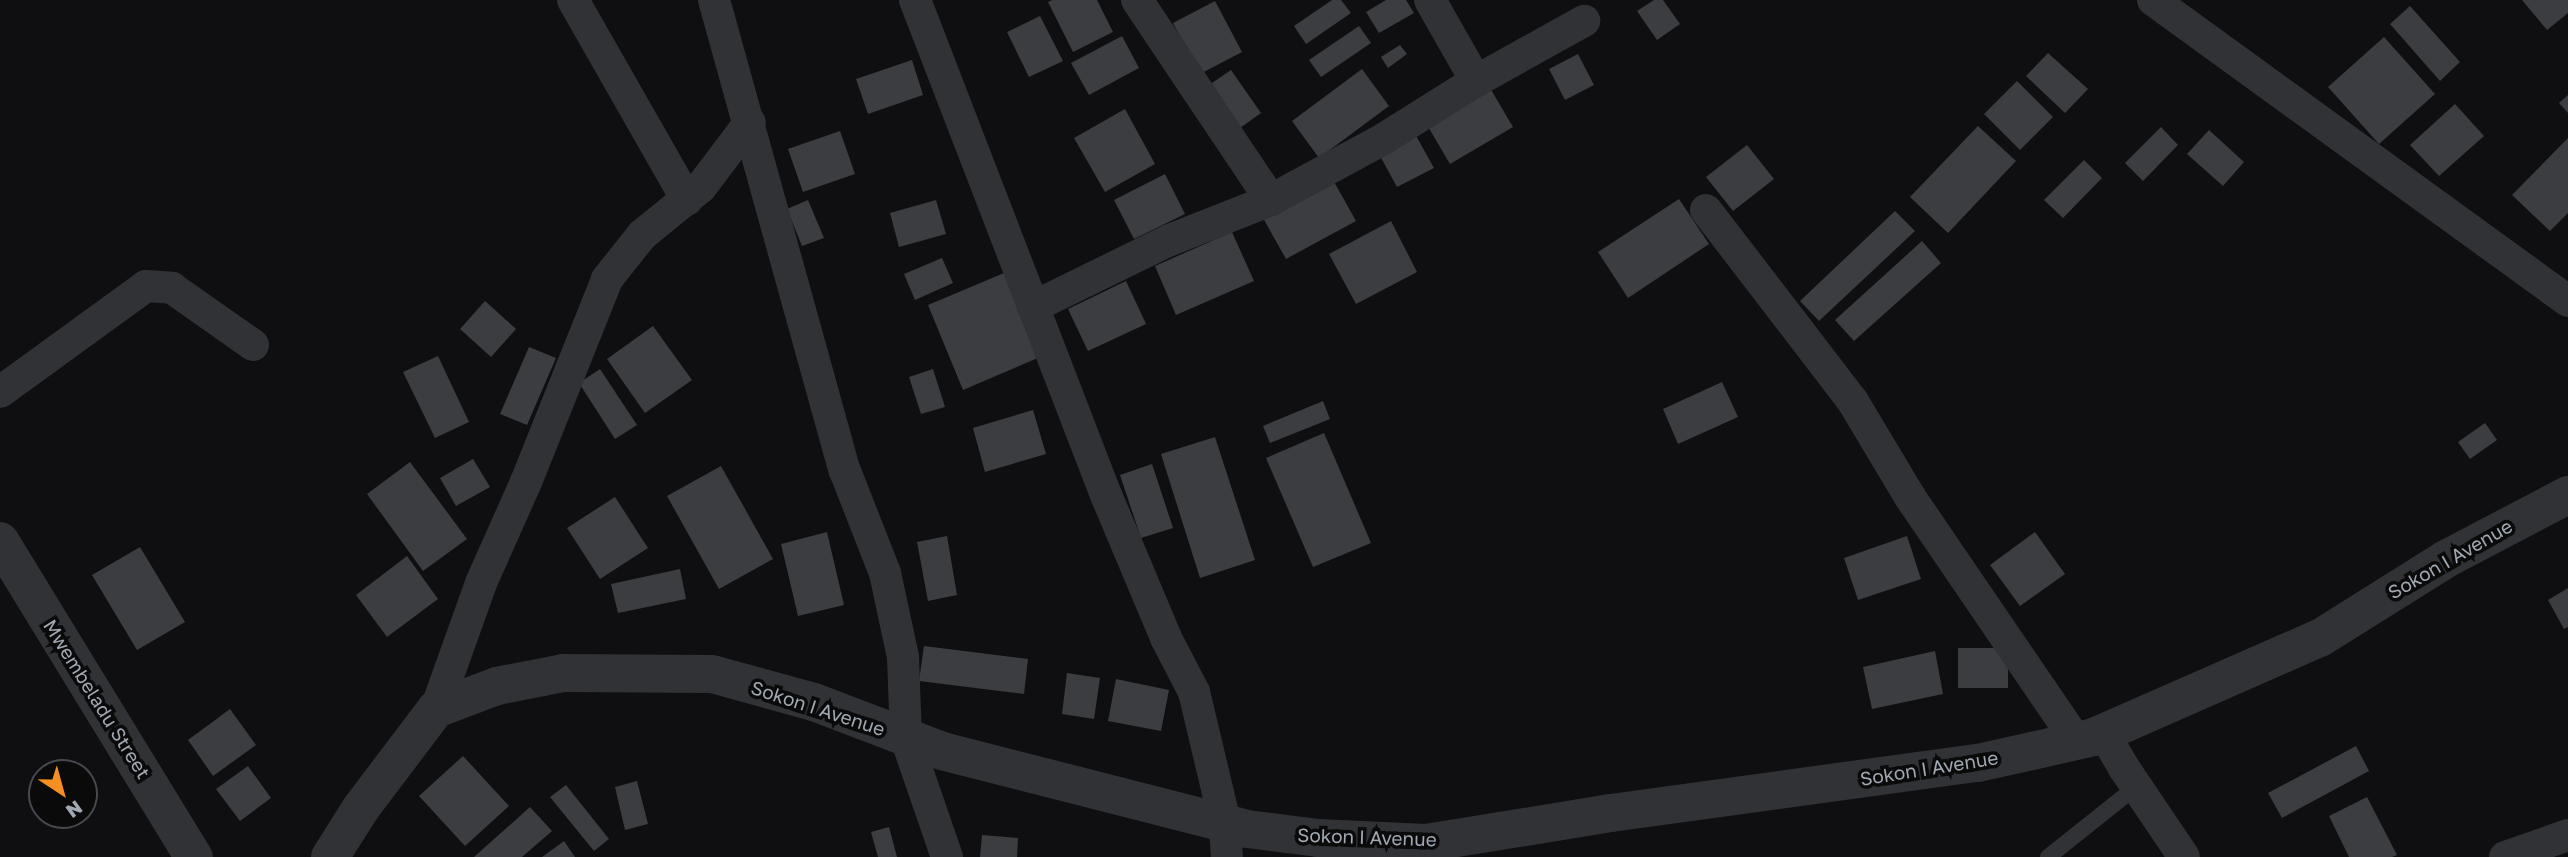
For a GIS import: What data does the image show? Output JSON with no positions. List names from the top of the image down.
{
  "streets": {
    "street": ["Sokon I Avenue", "Mwembeladu Street"]
  },
  "north": "bottom right"
}
